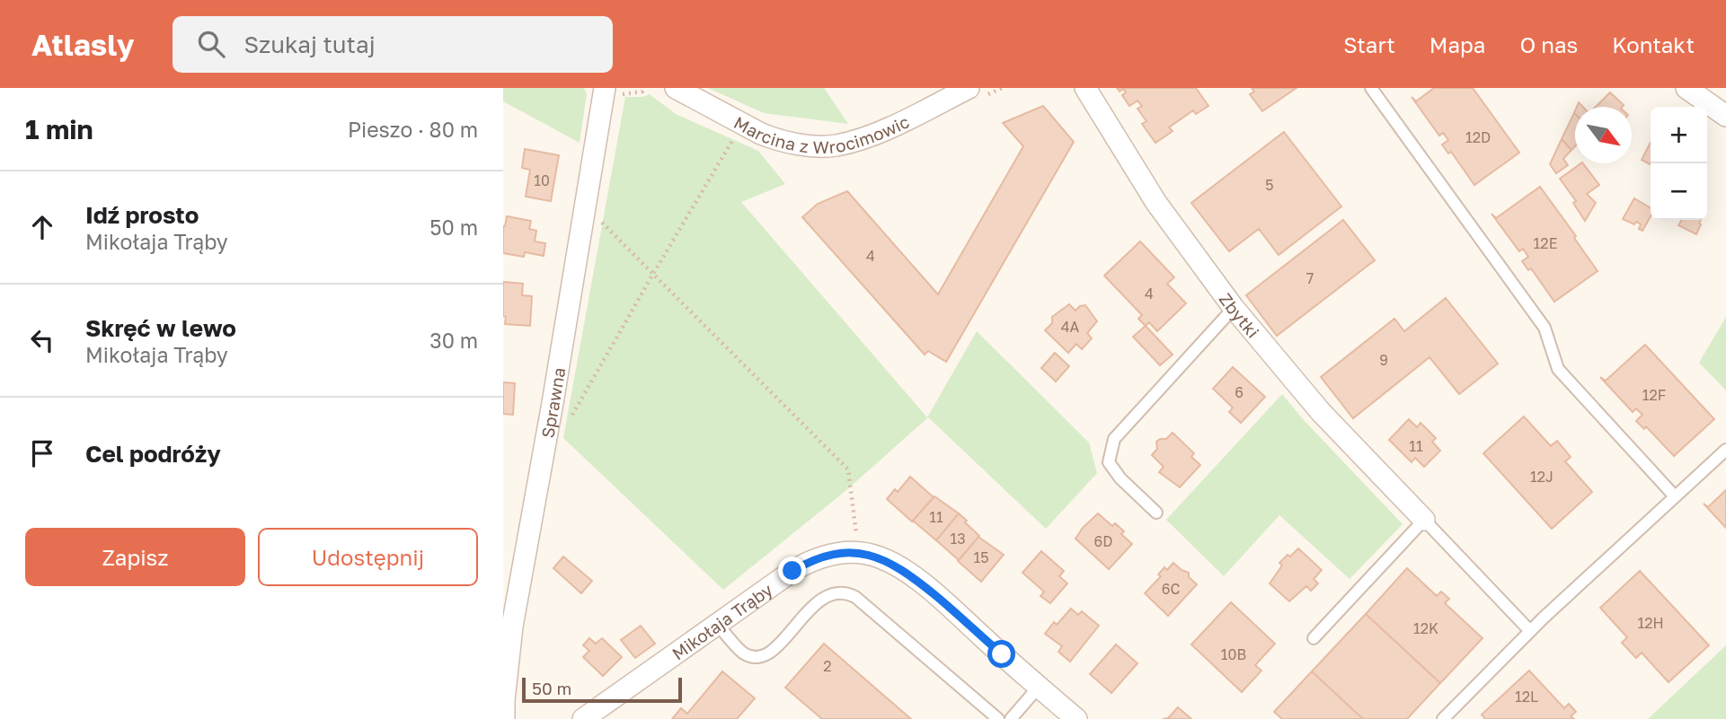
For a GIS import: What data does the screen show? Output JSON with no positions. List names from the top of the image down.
{
  "streets": {
    "street": [
      "Marcina z Wrocimowic",
      "Zbytki",
      "Sprawna",
      "Mikołaja Trąby"
    ]
  },
  "house_numbers": [
    "12D",
    "10",
    "5",
    "12E",
    "4",
    "7",
    "4",
    "4A",
    "9",
    "6",
    "12F",
    "11",
    "12J",
    "11",
    "13",
    "6D",
    "15",
    "6C",
    "12H",
    "12K",
    "10B",
    "2",
    "12L"
  ],
  "scale_bar": "50 m",
  "north": "bottom right",
  "page": {
    "header": "Atlasly",
    "search": "Szukaj tutaj",
    "nav": [
      "Start",
      "Mapa",
      "O nas",
      "Kontakt"
    ],
    "heading": ["1 min", "Pieszo · 80 m"],
    "map_buttons": ["+", "−"],
    "list": [
      ["Idź prosto", "Mikołaja Trąby", "50 m"],
      ["Skręć w lewo", "Mikołaja Trąby", "30 m"],
      "Cel podróży"
    ],
    "buttons": ["Zapisz", "Udostępnij"],
    "scale": "50 m"
  }
}
